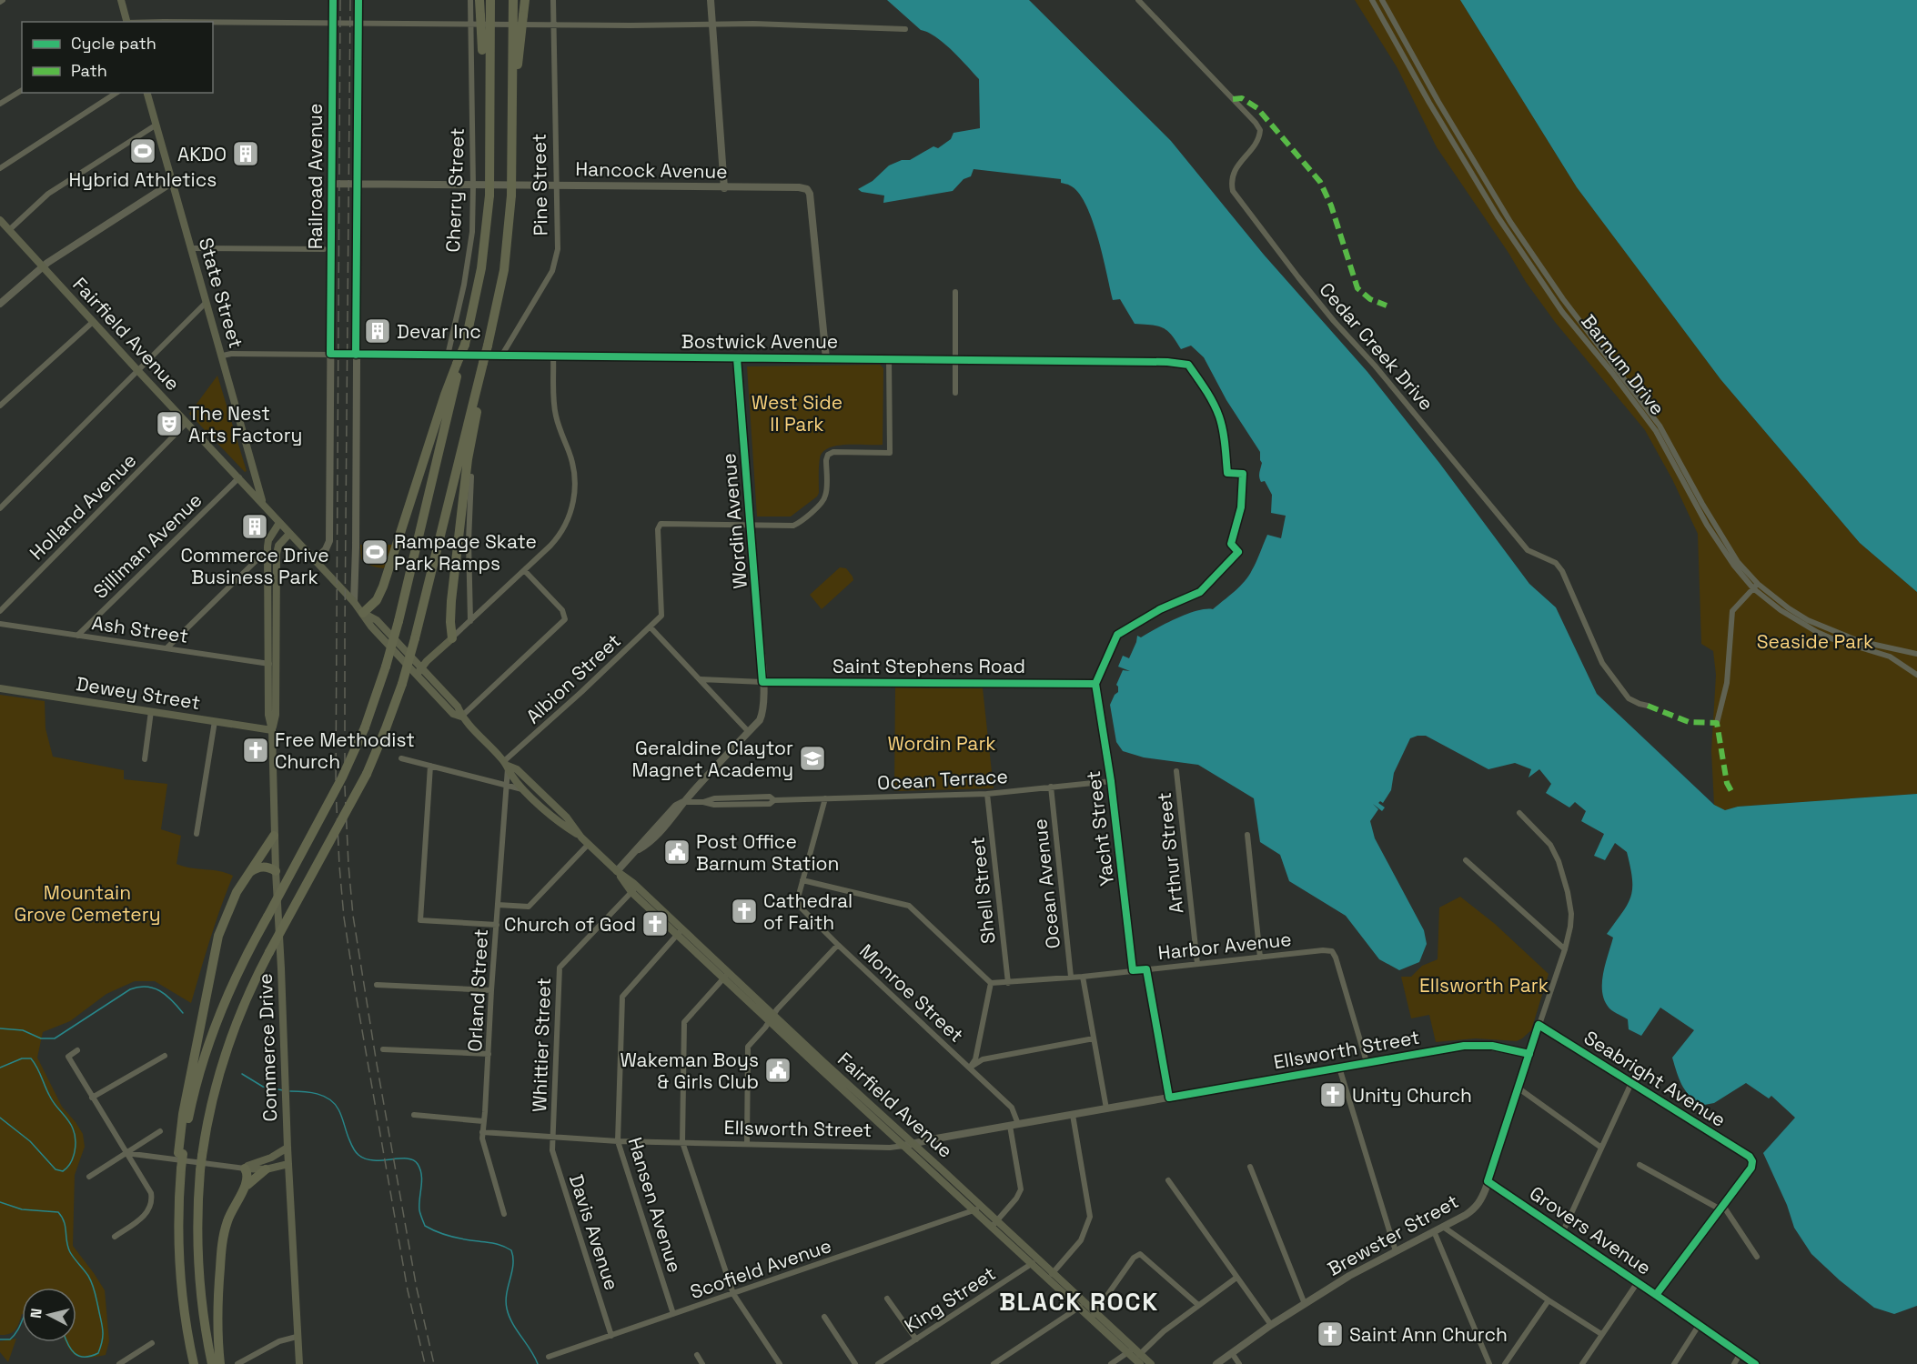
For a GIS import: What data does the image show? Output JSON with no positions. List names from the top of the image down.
{
  "streets": {
    "main road": [
      "State Street",
      "Fairfield Avenue",
      "Dewey Street",
      "Commerce Drive"
    ],
    "street": [
      "Hancock Avenue",
      "Railroad Avenue",
      "Pine Street",
      "Cherry Street",
      "Bostwick Avenue",
      "Cedar Creek Drive",
      "Barnum Drive",
      "Holland Avenue",
      "Wordin Avenue",
      "Silliman Avenue",
      "Ash Street",
      "Saint Stephens Road",
      "Albion Street",
      "Ocean Terrace",
      "Yacht Street",
      "Arthur Street",
      "Ocean Avenue",
      "Shell Street",
      "Harbor Avenue",
      "Orland Street",
      "Monroe Street",
      "Whittier Street",
      "Ellsworth Street",
      "Seabright Avenue",
      "Hansen Avenue",
      "Grovers Avenue",
      "Davis Avenue",
      "Brewster Street",
      "Scofield Avenue",
      "King Street"
    ]
  },
  "crossings": [
    ["Hancock Avenue", "Railroad Avenue"],
    ["Hancock Avenue", "Pine Street"],
    ["Hancock Avenue", "Cherry Street"],
    ["Hancock Avenue", "Bostwick Avenue"],
    ["Railroad Avenue", "Fairfield Avenue"],
    ["Railroad Avenue", "Bostwick Avenue"],
    ["Pine Street", "Bostwick Avenue"],
    ["Cherry Street", "Bostwick Avenue"],
    ["State Street", "Fairfield Avenue"],
    ["State Street", "Bostwick Avenue"],
    ["Fairfield Avenue", "Holland Avenue"],
    ["Fairfield Avenue", "Wordin Avenue"],
    ["Fairfield Avenue", "Silliman Avenue"],
    ["Fairfield Avenue", "Albion Street"],
    ["Fairfield Avenue", "Orland Street"],
    ["Fairfield Avenue", "Whittier Street"],
    ["Fairfield Avenue", "Commerce Drive"],
    ["Fairfield Avenue", "Ellsworth Street"],
    ["Fairfield Avenue", "Hansen Avenue"],
    ["Fairfield Avenue", "Scofield Avenue"],
    ["Fairfield Avenue", "King Street"],
    ["Bostwick Avenue", "Wordin Avenue"],
    ["Wordin Avenue", "Saint Stephens Road"],
    ["Wordin Avenue", "Albion Street"],
    ["Wordin Avenue", "Ocean Terrace"],
    ["Silliman Avenue", "Ash Street"],
    ["Ash Street", "Commerce Drive"],
    ["Saint Stephens Road", "Yacht Street"],
    ["Albion Street", "Orland Street"],
    ["Dewey Street", "Commerce Drive"],
    ["Ocean Terrace", "Yacht Street"],
    ["Ocean Terrace", "Ocean Avenue"],
    ["Ocean Terrace", "Shell Street"],
    ["Yacht Street", "Harbor Avenue"],
    ["Arthur Street", "Harbor Avenue"],
    ["Ocean Avenue", "Harbor Avenue"],
    ["Shell Street", "Harbor Avenue"],
    ["Harbor Avenue", "Ellsworth Street"],
    ["Orland Street", "Ellsworth Street"],
    ["Monroe Street", "Ellsworth Street"],
    ["Whittier Street", "Ellsworth Street"],
    ["Whittier Street", "Davis Avenue"],
    ["Ellsworth Street", "Hansen Avenue"],
    ["Ellsworth Street", "Davis Avenue"],
    ["Ellsworth Street", "Brewster Street"],
    ["Seabright Avenue", "Brewster Street"],
    ["Hansen Avenue", "Scofield Avenue"],
    ["Grovers Avenue", "Brewster Street"],
    ["Davis Avenue", "Scofield Avenue"]
  ],
  "districts": ["BLACK ROCK"],
  "parks": [
    "West Side II Park",
    "Seaside Park",
    "Wordin Park",
    "Mountain Grove Cemetery",
    "Ellsworth Park"
  ],
  "places": {
    "sports": ["Hybrid Athletics", "Rampage Skate Park Ramps"],
    "building": ["AKDO", "Devar Inc", "Commerce Drive Business Park"],
    "theatre": ["The Nest Arts Factory"],
    "church": [
      "Free Methodist Church",
      "Cathedral of Faith",
      "Church of God",
      "Unity Church",
      "Saint Ann Church"
    ],
    "school or university": ["Geraldine Claytor Magnet Academy"],
    "public building": ["Post Office Barnum Station", "Wakeman Boys & Girls Club"]
  },
  "legend": ["Cycle path", "Path"],
  "north": "left"
}
